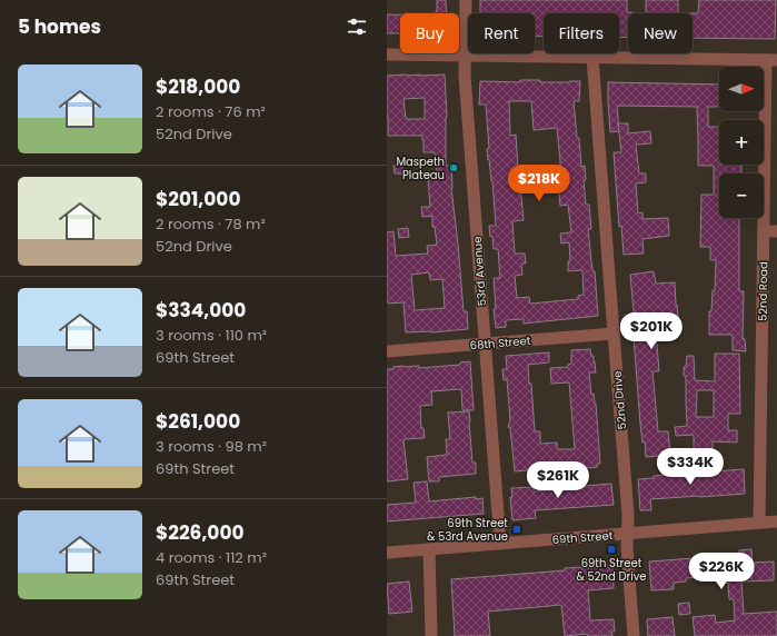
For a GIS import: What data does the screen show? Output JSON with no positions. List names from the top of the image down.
{
  "streets": {
    "street": [
      "53rd Avenue",
      "52nd Road",
      "68th Street",
      "52nd Drive",
      "69th Street"
    ]
  },
  "crossings": [
    ["53rd Avenue", "68th Street"],
    ["53rd Avenue", "69th Street"],
    ["52nd Road", "69th Street"],
    ["68th Street", "52nd Drive"],
    ["52nd Drive", "69th Street"]
  ],
  "places": {
    "other": ["Maspeth Plateau"],
    "transit": ["69th Street & 53rd Avenue", "69th Street & 52nd Drive"]
  },
  "north": "right",
  "page": {
    "heading": "5 homes",
    "chip": [
      "Buy",
      "Rent",
      "Filters",
      "New"
    ],
    "list": [
      {
        "name": "$218,000",
        "note": "2 rooms · 76 m² · 52nd Drive"
      },
      {
        "name": "$201,000",
        "note": "2 rooms · 78 m² · 52nd Drive"
      },
      {
        "name": "$334,000",
        "note": "3 rooms · 110 m² · 69th Street"
      },
      {
        "name": "$261,000",
        "note": "3 rooms · 98 m² · 69th Street"
      },
      {
        "name": "$226,000",
        "note": "4 rooms · 112 m² · 69th Street"
      }
    ],
    "map_buttons": ["+", "−"],
    "price": [
      "$218K",
      "$201K",
      "$334K",
      "$261K",
      "$226K"
    ]
  }
}
